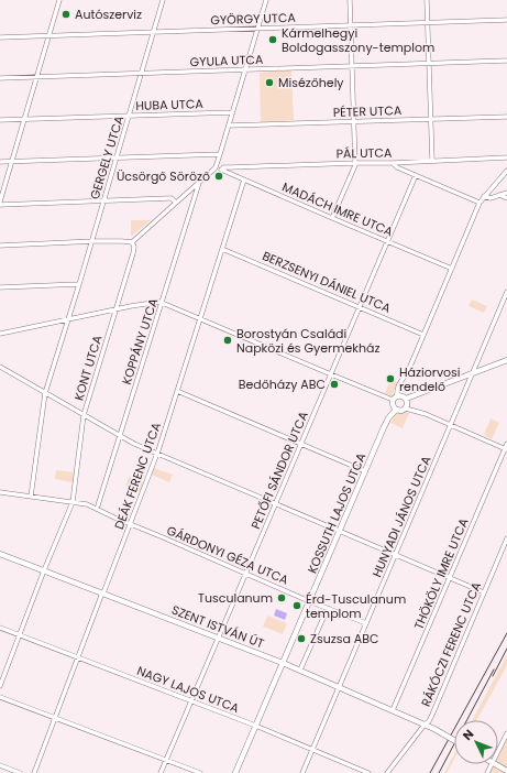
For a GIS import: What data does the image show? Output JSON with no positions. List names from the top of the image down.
{
  "streets": {
    "street": [
      "GYÖRGY UTCA",
      "GYULA UTCA",
      "HUBA UTCA",
      "PÉTER UTCA",
      "PÁL UTCA",
      "GERGELY UTCA",
      "MADÁCH IMRE UTCA",
      "BERZSENYI DÁNIEL UTCA",
      "KOPPÁNY UTCA",
      "KONT UTCA",
      "PETŐFI SÁNDOR UTCA",
      "DEÁK FERENC UTCA",
      "KOSSUTH LAJOS UTCA",
      "HUNYADI JÁNOS UTCA",
      "GÁRDONYI GÉZA UTCA",
      "THÖKÖLY IMRE UTCA",
      "SZENT ISTVÁN ÚT",
      "RÁKÓCZI FERENC UTCA",
      "NAGY LAJOS UTCA"
    ]
  },
  "crossings": [
    ["GYÖRGY UTCA", "GERGELY UTCA"],
    ["GYULA UTCA", "GERGELY UTCA"],
    ["HUBA UTCA", "GERGELY UTCA"],
    ["PÁL UTCA", "MADÁCH IMRE UTCA"],
    ["MADÁCH IMRE UTCA", "PETŐFI SÁNDOR UTCA"],
    ["MADÁCH IMRE UTCA", "DEÁK FERENC UTCA"],
    ["BERZSENYI DÁNIEL UTCA", "PETŐFI SÁNDOR UTCA"],
    ["BERZSENYI DÁNIEL UTCA", "DEÁK FERENC UTCA"],
    ["KONT UTCA", "SZENT ISTVÁN ÚT"],
    ["KONT UTCA", "NAGY LAJOS UTCA"],
    ["PETŐFI SÁNDOR UTCA", "GÁRDONYI GÉZA UTCA"],
    ["PETŐFI SÁNDOR UTCA", "SZENT ISTVÁN ÚT"],
    ["PETŐFI SÁNDOR UTCA", "NAGY LAJOS UTCA"],
    ["DEÁK FERENC UTCA", "GÁRDONYI GÉZA UTCA"],
    ["DEÁK FERENC UTCA", "SZENT ISTVÁN ÚT"],
    ["DEÁK FERENC UTCA", "NAGY LAJOS UTCA"],
    ["KOSSUTH LAJOS UTCA", "GÁRDONYI GÉZA UTCA"],
    ["KOSSUTH LAJOS UTCA", "SZENT ISTVÁN ÚT"],
    ["KOSSUTH LAJOS UTCA", "NAGY LAJOS UTCA"],
    ["HUNYADI JÁNOS UTCA", "GÁRDONYI GÉZA UTCA"],
    ["HUNYADI JÁNOS UTCA", "SZENT ISTVÁN ÚT"],
    ["HUNYADI JÁNOS UTCA", "NAGY LAJOS UTCA"],
    ["THÖKÖLY IMRE UTCA", "SZENT ISTVÁN ÚT"],
    ["SZENT ISTVÁN ÚT", "RÁKÓCZI FERENC UTCA"]
  ],
  "places": [
    "Autószerviz",
    "Kármelhegyi Boldogasszony-templom",
    "Misézőhely",
    "Ücsörgő Söröző",
    "Borostyán Családi Napközi és Gyermekház",
    "Háziorvosi rendelő",
    "Bedőházy ABC",
    "Tusculanum",
    "Érd-Tusculanum templom",
    "Zsuzsa ABC"
  ],
  "north": "top left"
}
